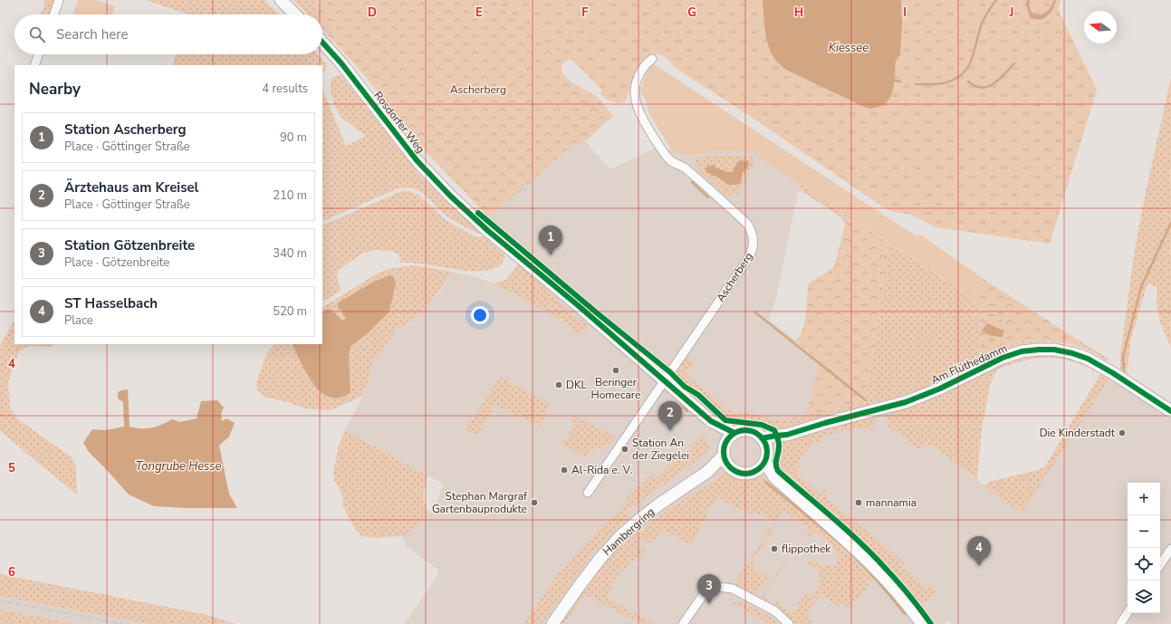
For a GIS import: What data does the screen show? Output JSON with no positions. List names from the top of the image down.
{
  "streets": {
    "main road": ["Rosdorfer Weg", "Am Flüthedamm", "Hambergring"],
    "street": ["Ascherberg"]
  },
  "crossings": [
    ["Rosdorfer Weg", "Ascherberg"],
    ["Am Flüthedamm", "Hambergring"]
  ],
  "water": ["Kiessee", "Tongrube Hesse"],
  "parks": ["Ascherberg"],
  "places": [
    "Beringer Homecare",
    "DKL",
    "Die Kinderstadt",
    "Station An der Ziegelei",
    "Al-Rida e. V.",
    "Stephan Margraf Gartenbauprodukte",
    "mannamia",
    "flippothek"
  ],
  "north": "left",
  "page": {
    "search": "Search here",
    "heading": ["Nearby", "4 results"],
    "list": [
      {
        "mark": "1",
        "name": "Station Ascherberg",
        "note": "Place · Göttinger Straße",
        "value": "90 m"
      },
      {
        "mark": "2",
        "name": "Ärztehaus am Kreisel",
        "note": "Place · Göttinger Straße",
        "value": "210 m"
      },
      {
        "mark": "3",
        "name": "Station Götzenbreite",
        "note": "Place · Götzenbreite",
        "value": "340 m"
      },
      {
        "mark": "4",
        "name": "ST Hasselbach",
        "note": "Place",
        "value": "520 m"
      }
    ],
    "pins": [
      "1",
      "2",
      "4",
      "3"
    ],
    "map_buttons": ["+", "−"]
  },
  "grid": {
    "columns": [
      "D",
      "E",
      "F",
      "G",
      "H",
      "I",
      "J"
    ],
    "rows": ["4", "5", "6"]
  }
}
